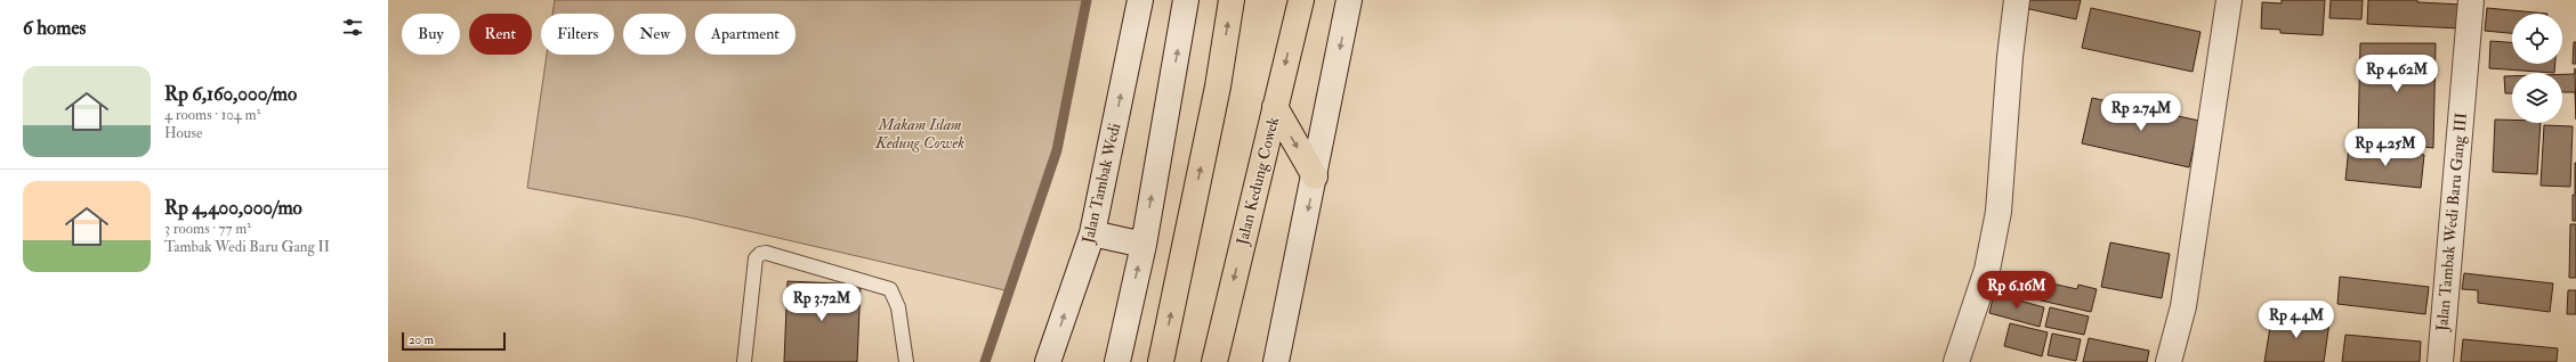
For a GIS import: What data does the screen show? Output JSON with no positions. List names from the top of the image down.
{
  "streets": {
    "highway": ["Jalan Kedung Cowek"],
    "street": ["Jalan Tambak Wedi", "Jalan Tambak Wedi Baru Gang III"]
  },
  "parks": ["Makam Islam Kedung Cowek"],
  "scale_bar": "20 m",
  "page": {
    "heading": "6 homes",
    "chip": [
      "Buy",
      "Rent",
      "Filters",
      "New",
      "Apartment"
    ],
    "list": [
      {
        "name": "Rp 6,160,000/mo",
        "note": "4 rooms · 104 m² · House"
      },
      {
        "name": "Rp 4,400,000/mo",
        "note": "3 rooms · 77 m² · Tambak Wedi Baru Gang II"
      }
    ],
    "price": [
      "Rp 4.62M",
      "Rp 2.74M",
      "Rp 4.25M",
      "Rp 6.16M",
      "Rp 3.72M",
      "Rp 4.4M"
    ],
    "scale": "20 m"
  }
}
